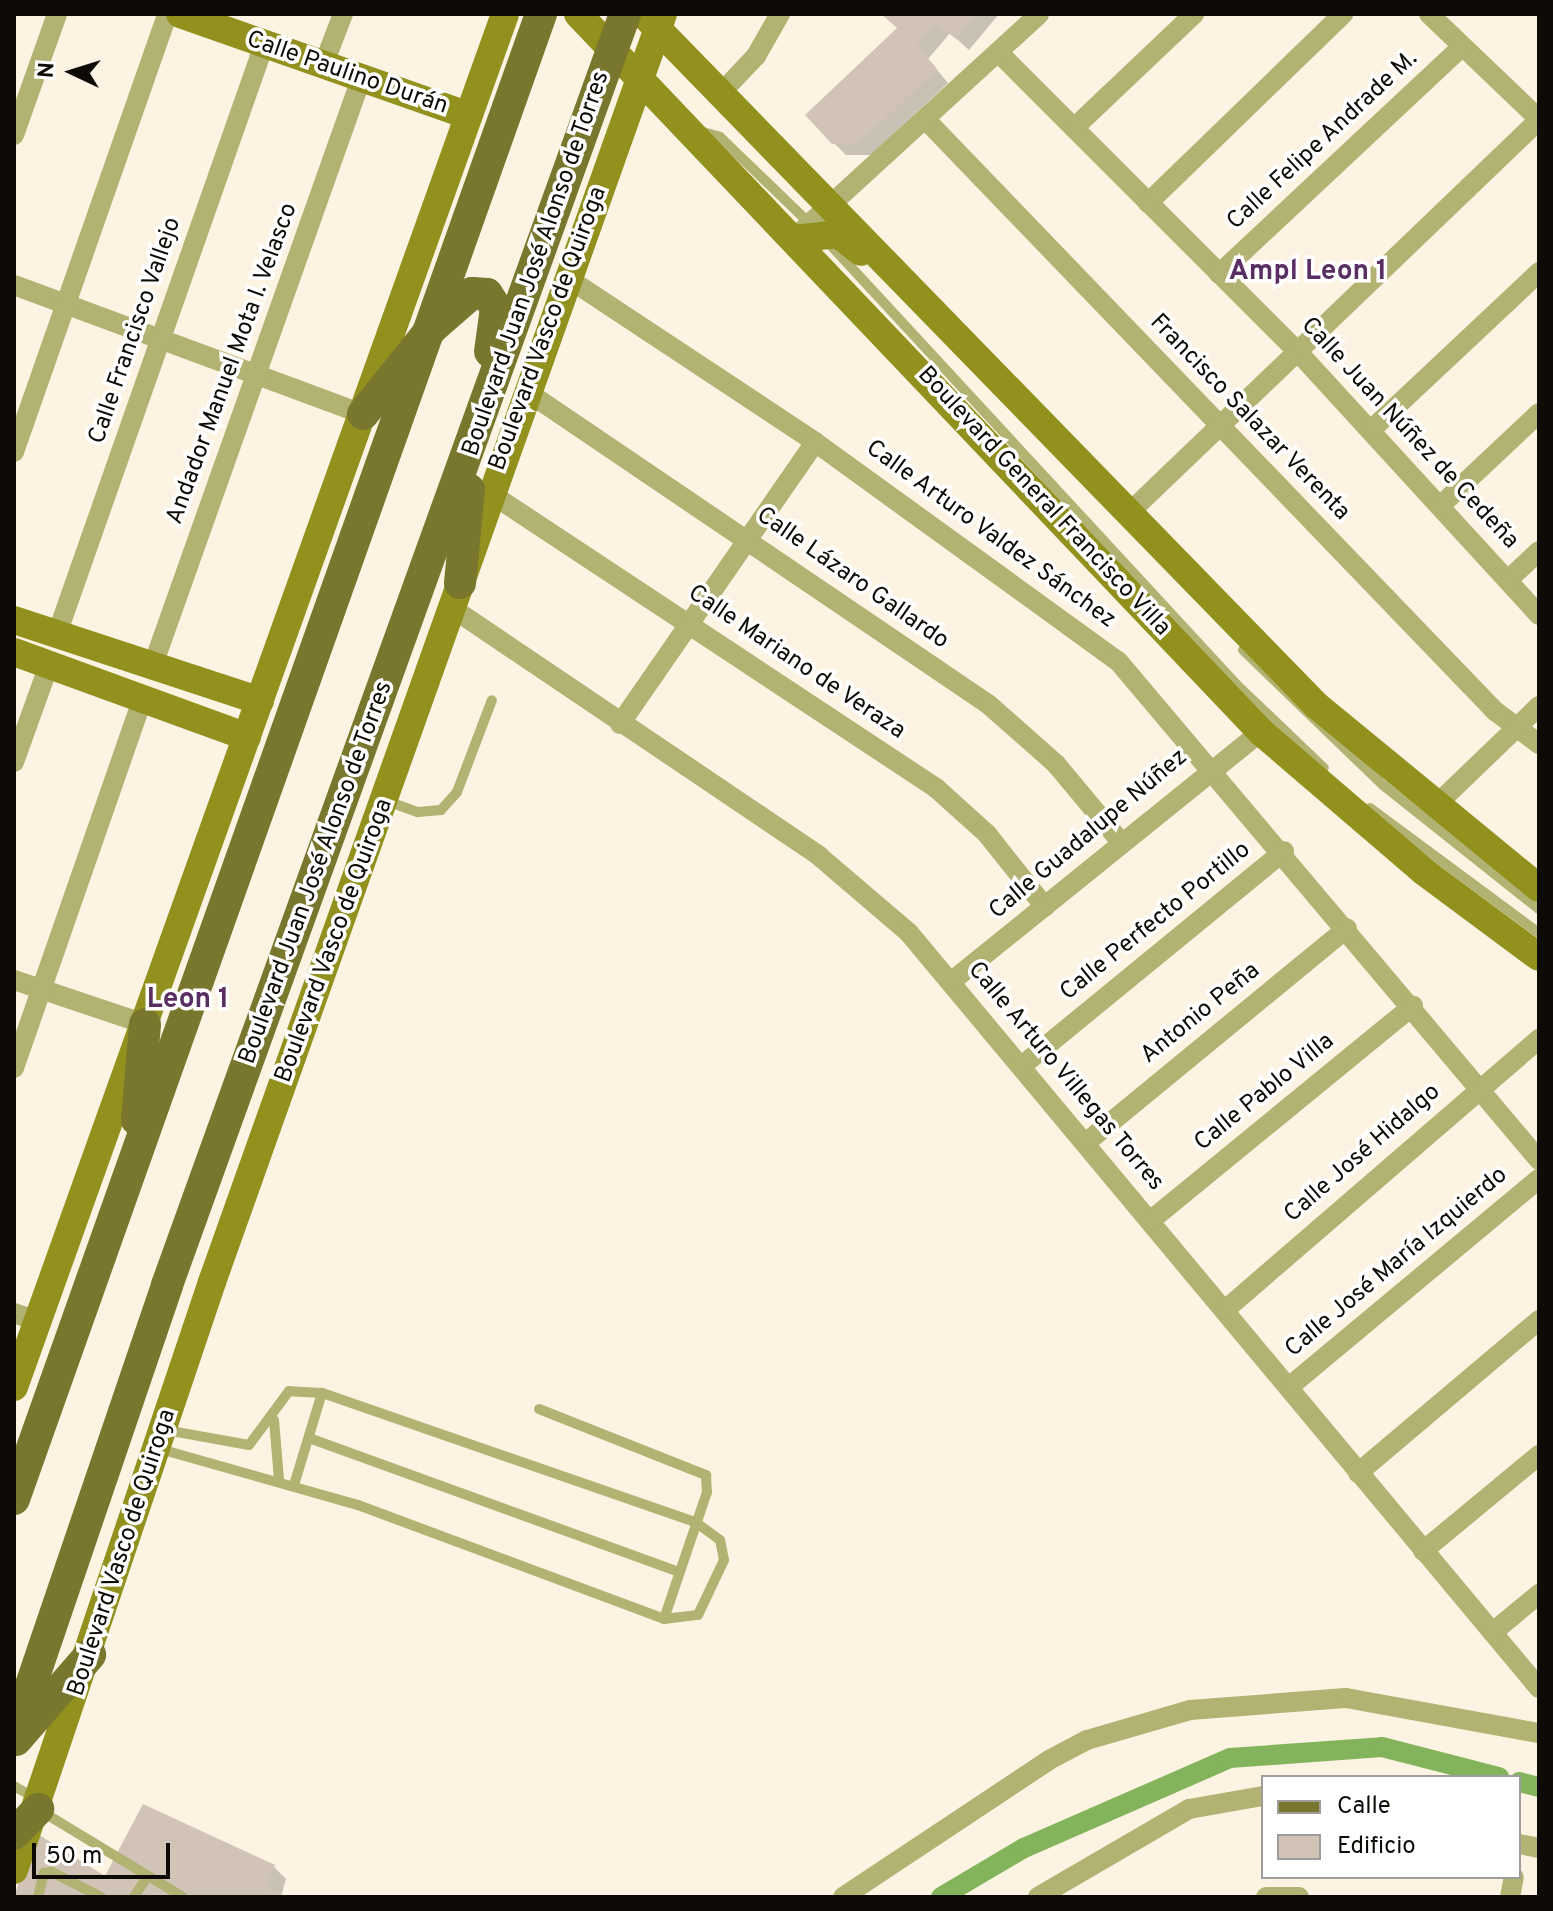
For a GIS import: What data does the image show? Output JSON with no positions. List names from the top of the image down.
{
  "streets": {
    "main road": ["Boulevard Juan José Alonso de Torres"],
    "street": [
      "Calle Paulino Durán",
      "Calle Felipe Andrade M.",
      "Boulevard Vasco de Quiroga",
      "Calle Francisco Vallejo",
      "Andador Manuel Mota I. Velasco",
      "Francisco Salazar Verenta",
      "Calle Juan Núñez de Cedeña",
      "Boulevard General Francisco Villa",
      "Calle Arturo Valdez Sánchez",
      "Calle Lázaro Gallardo",
      "Calle Mariano de Veraza",
      "Calle Guadalupe Núñez",
      "Calle Perfecto Portillo",
      "Antonio Peña",
      "Calle Arturo Villegas Torres",
      "Calle Pablo Villa",
      "Calle José Hidalgo",
      "Calle José María Izquierdo"
    ]
  },
  "crossings": [
    ["Calle Paulino Durán", "Calle Francisco Vallejo"],
    ["Calle Paulino Durán", "Andador Manuel Mota I. Velasco"],
    ["Calle Felipe Andrade M.", "Calle Juan Núñez de Cedeña"],
    ["Boulevard Juan José Alonso de Torres", "Boulevard General Francisco Villa"],
    ["Boulevard Vasco de Quiroga", "Boulevard General Francisco Villa"],
    ["Boulevard Vasco de Quiroga", "Calle Arturo Valdez Sánchez"],
    ["Boulevard Vasco de Quiroga", "Calle Lázaro Gallardo"],
    ["Boulevard Vasco de Quiroga", "Calle Mariano de Veraza"],
    ["Boulevard Vasco de Quiroga", "Calle Arturo Villegas Torres"],
    ["Boulevard General Francisco Villa", "Calle Guadalupe Núñez"],
    ["Calle Arturo Valdez Sánchez", "Calle Guadalupe Núñez"],
    ["Calle Arturo Valdez Sánchez", "Calle Perfecto Portillo"],
    ["Calle Arturo Valdez Sánchez", "Antonio Peña"],
    ["Calle Arturo Valdez Sánchez", "Calle Pablo Villa"],
    ["Calle Arturo Valdez Sánchez", "Calle José Hidalgo"],
    ["Calle Lázaro Gallardo", "Calle Guadalupe Núñez"],
    ["Calle Mariano de Veraza", "Calle Guadalupe Núñez"],
    ["Calle Guadalupe Núñez", "Calle Arturo Villegas Torres"],
    ["Calle Perfecto Portillo", "Calle Arturo Villegas Torres"],
    ["Antonio Peña", "Calle Arturo Villegas Torres"],
    ["Calle Arturo Villegas Torres", "Calle Pablo Villa"],
    ["Calle Arturo Villegas Torres", "Calle José Hidalgo"],
    ["Calle Arturo Villegas Torres", "Calle José María Izquierdo"]
  ],
  "districts": ["Ampl Leon 1", "Leon 1"],
  "legend": ["Calle", "Edificio"],
  "scale_bar": "50 m",
  "north": "left"
}
